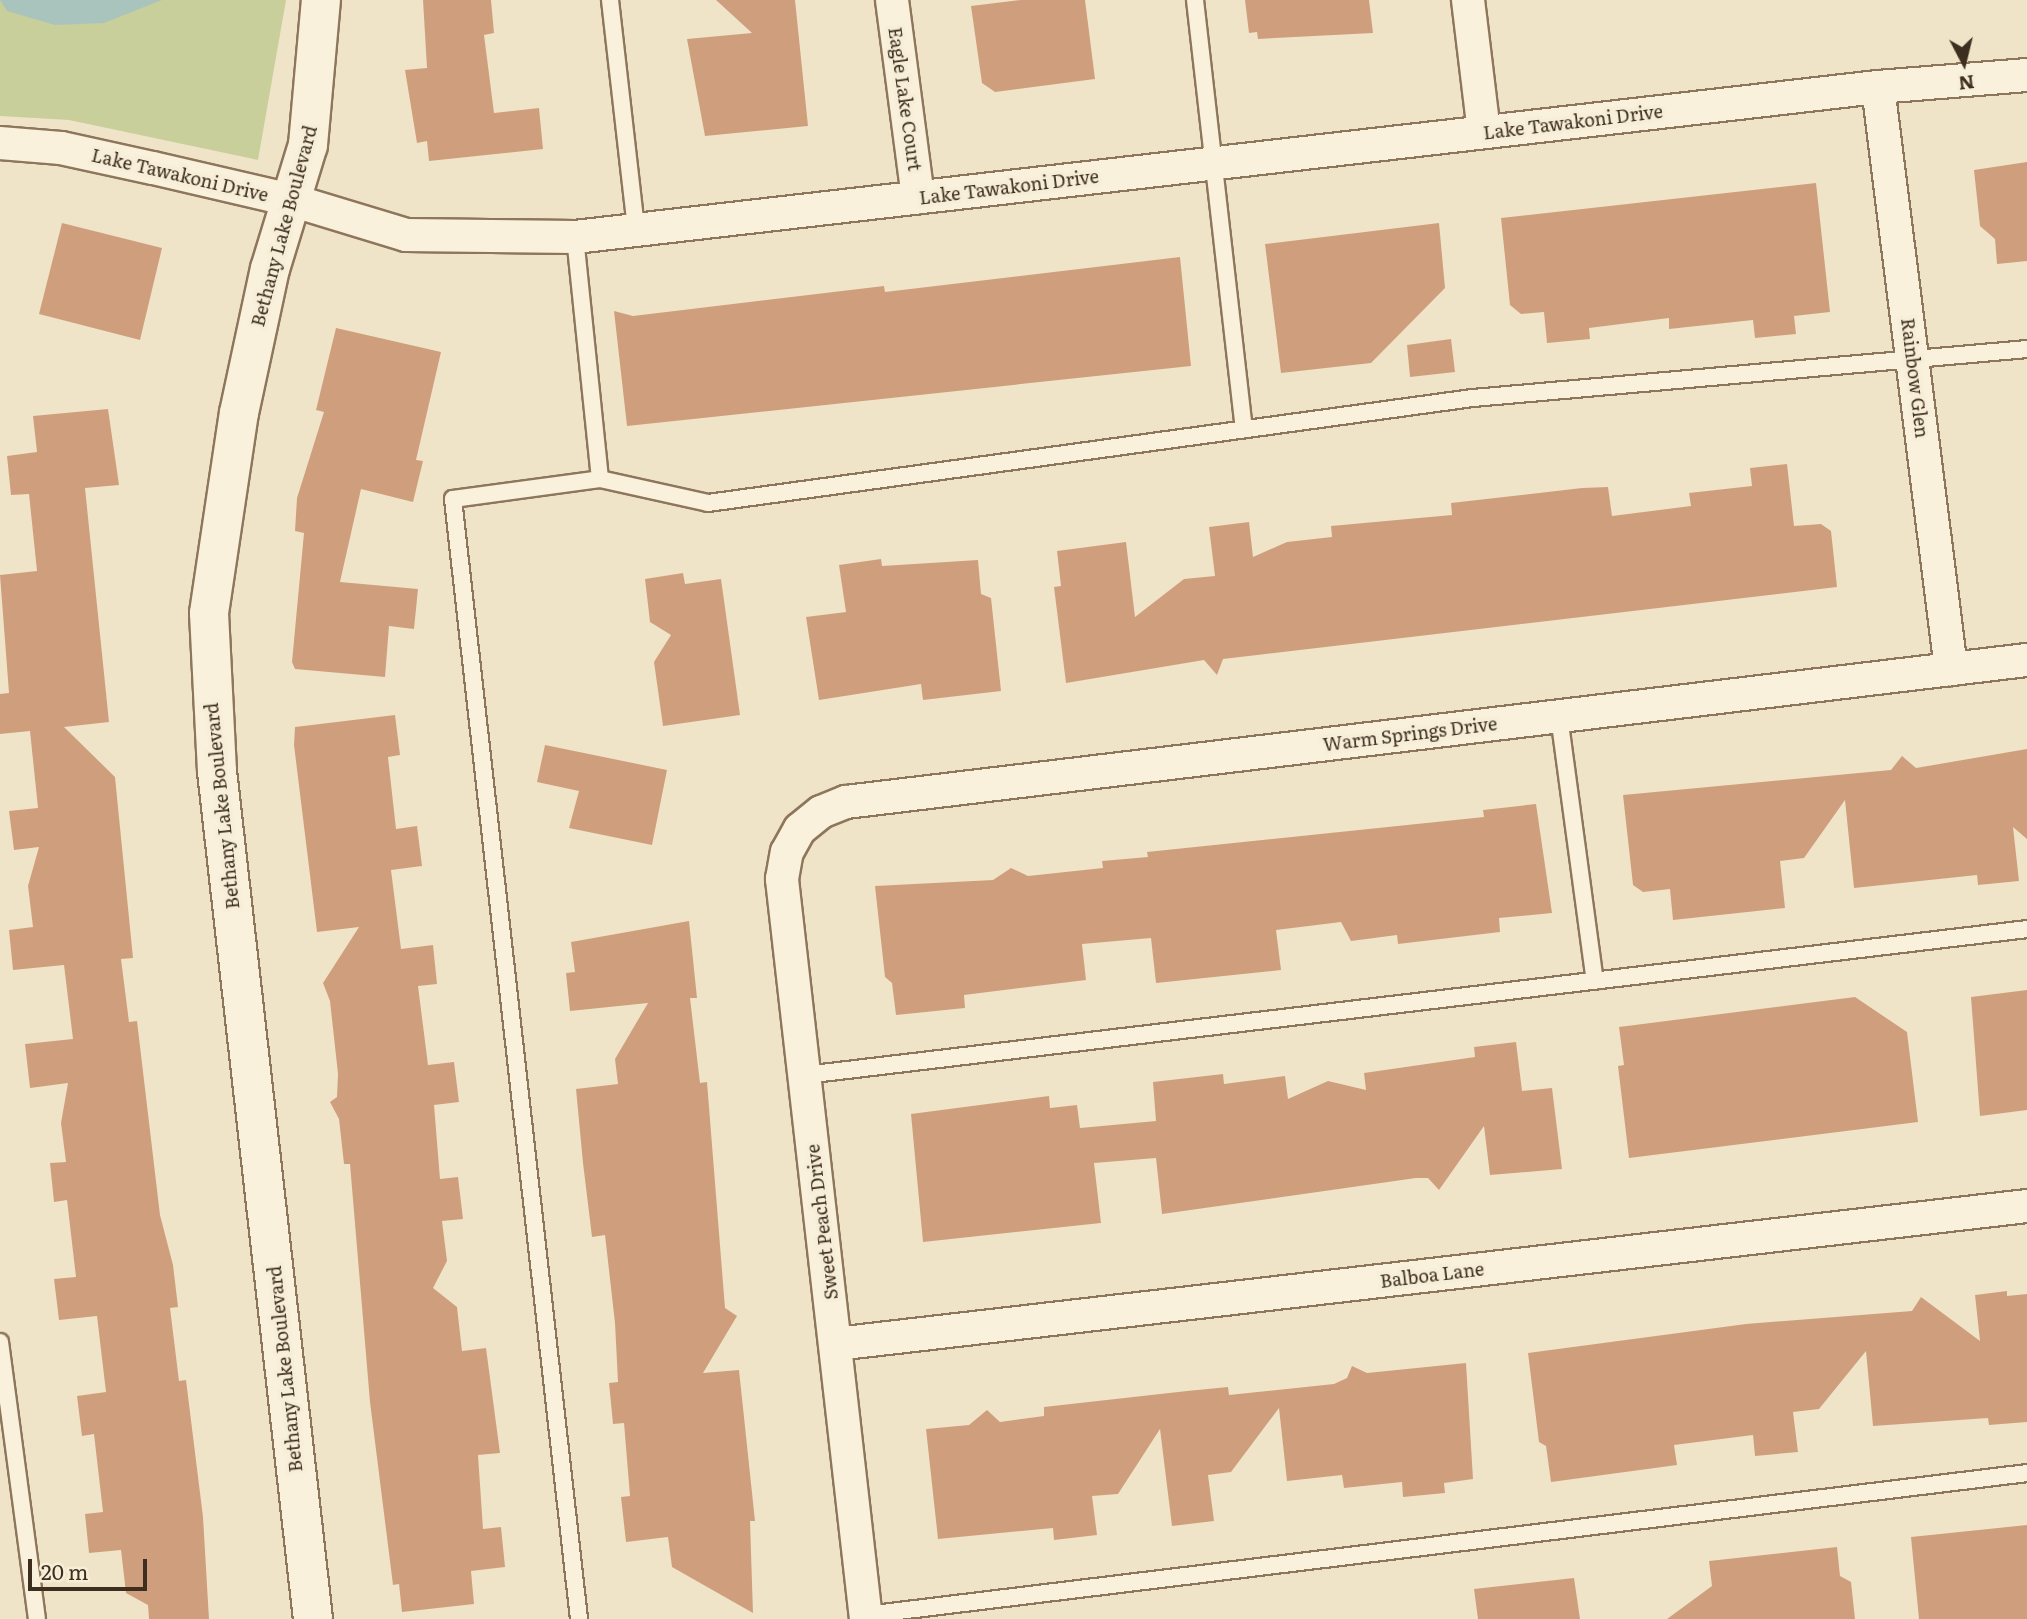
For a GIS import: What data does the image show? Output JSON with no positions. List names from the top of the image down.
{
  "streets": {
    "street": [
      "Eagle Lake Court",
      "Lake Tawakoni Drive",
      "Bethany Lake Boulevard",
      "Rainbow Glen",
      "Warm Springs Drive",
      "Sweet Peach Drive",
      "Balboa Lane"
    ]
  },
  "crossings": [
    ["Eagle Lake Court", "Lake Tawakoni Drive"],
    ["Lake Tawakoni Drive", "Bethany Lake Boulevard"],
    ["Lake Tawakoni Drive", "Rainbow Glen"],
    ["Rainbow Glen", "Warm Springs Drive"],
    ["Warm Springs Drive", "Sweet Peach Drive"],
    ["Sweet Peach Drive", "Balboa Lane"]
  ],
  "scale_bar": "20 m",
  "north": "bottom"
}
